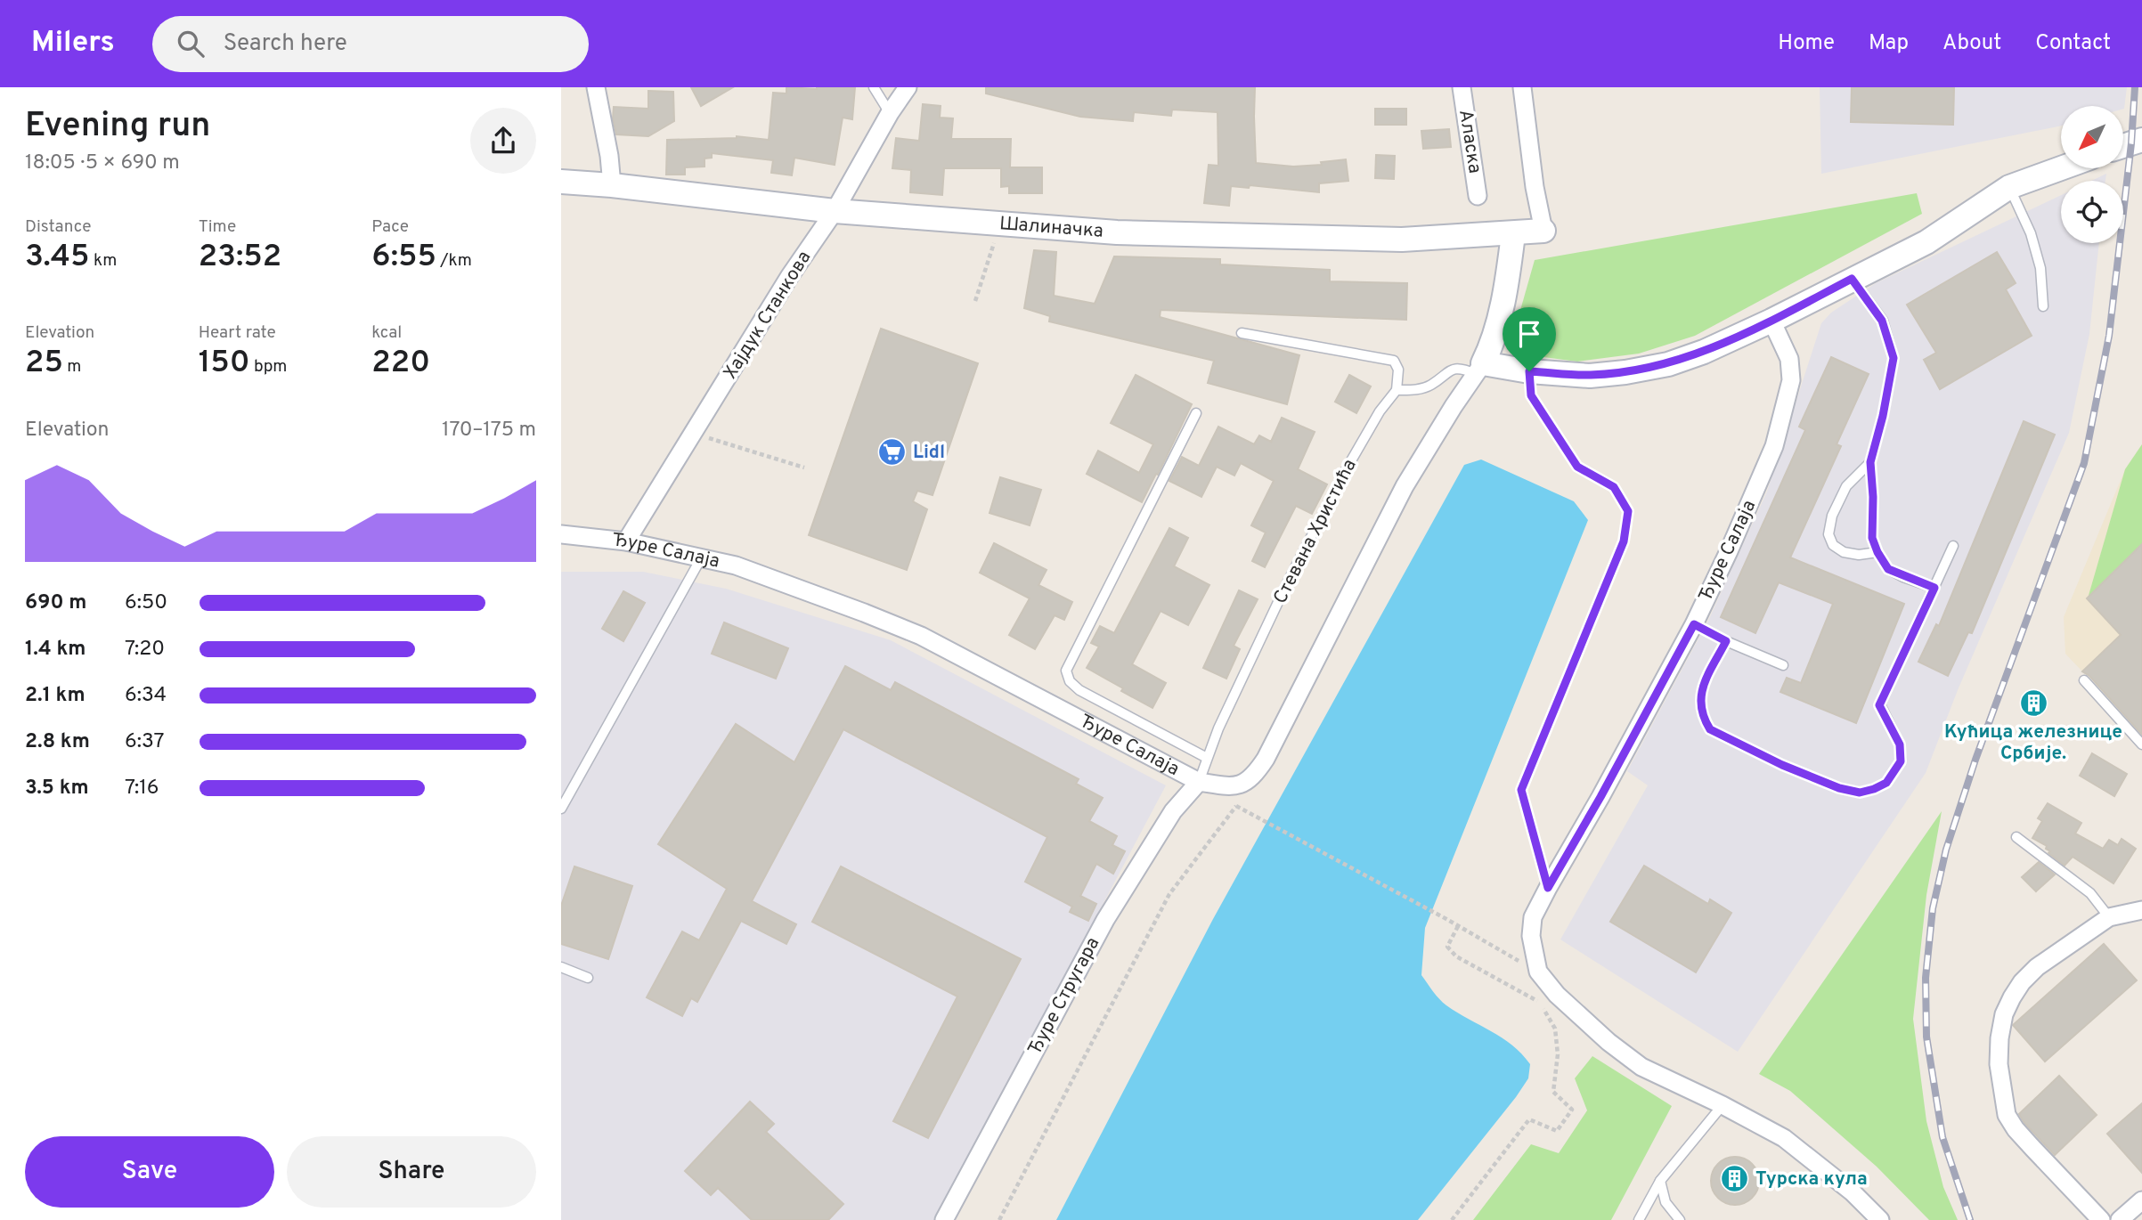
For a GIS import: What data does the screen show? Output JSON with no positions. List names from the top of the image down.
{
  "streets": {
    "main road": ["Шалиначка", "Ђуре Салаја"],
    "street": ["Аласка", "Хајдук Станкова", "Ђуре Стругара"],
    "lane": ["Стевана Христића"]
  },
  "crossings": [
    ["Шалиначка", "Хајдук Станкова"],
    ["Шалиначка", "Ђуре Салаја"],
    ["Хајдук Станкова", "Ђуре Салаја"],
    ["Стевана Христића", "Ђуре Салаја"],
    ["Стевана Христића", "Ђуре Стругара"],
    ["Ђуре Салаја", "Ђуре Стругара"]
  ],
  "places": {
    "supermarket": ["Lidl"],
    "building": ["Кућица железнице Србије.", "Турска кула"]
  },
  "north": "bottom left",
  "page": {
    "header": "Milers",
    "search": "Search here",
    "nav": [
      "Home",
      "Map",
      "About",
      "Contact"
    ],
    "heading": ["Evening run", "18:05 · 5 × 690 m"],
    "stats": [
      ["Distance", "3.45 km"],
      ["Time", "23:52"],
      ["Pace", "6:55 /km"],
      ["Elevation", "25 m"],
      ["Heart rate", "150 bpm"],
      ["kcal", "220"]
    ],
    "chart": ["Elevation", "170–175 m"],
    "list": [
      {
        "name": "690 m",
        "note": "6:50"
      },
      {
        "name": "1.4 km",
        "note": "7:20"
      },
      {
        "name": "2.1 km",
        "note": "6:34"
      },
      {
        "name": "2.8 km",
        "note": "6:37"
      },
      {
        "name": "3.5 km",
        "note": "7:16"
      }
    ],
    "buttons": ["Save", "Share"]
  }
}
